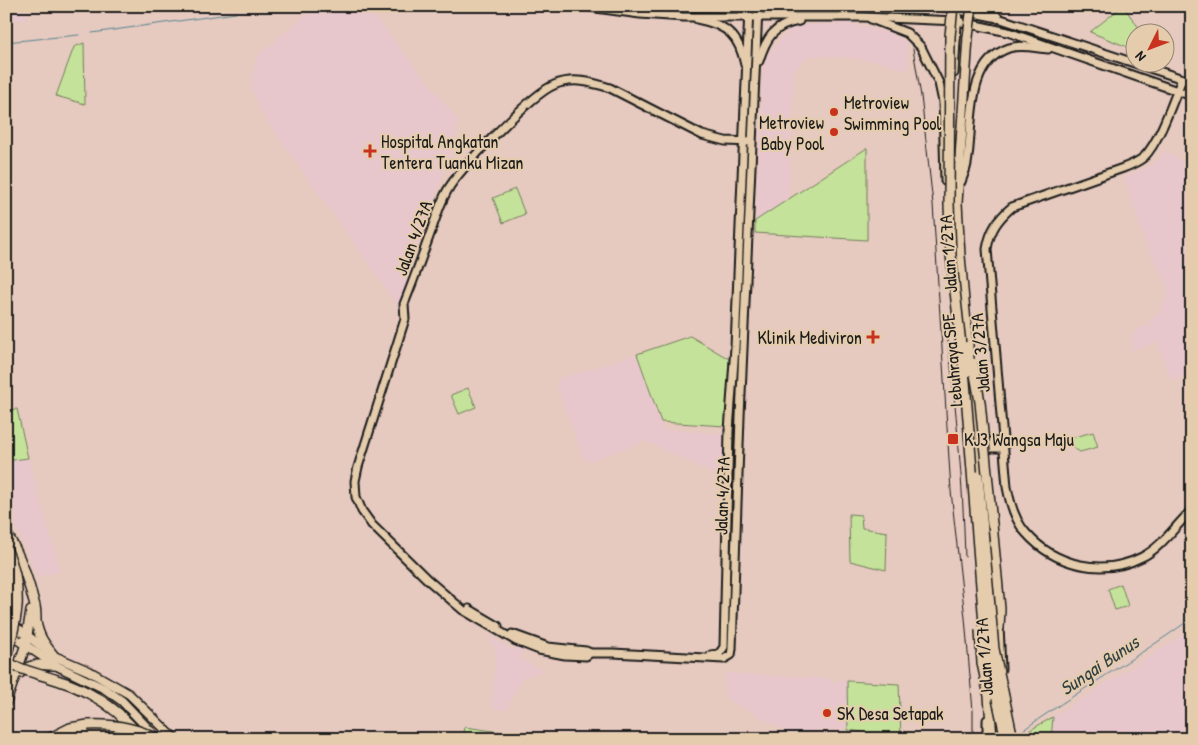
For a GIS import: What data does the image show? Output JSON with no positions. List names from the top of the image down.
{
  "streets": {
    "highway": ["Lebuhraya SPE"],
    "main road": ["Jalan 4/27A", "Jalan 1/27A", "Jalan 3/27A"]
  },
  "crossings": [
    ["Jalan 1/27A", "Lebuhraya SPE"]
  ],
  "water": ["Sungai Bunus"],
  "places": {
    "other": ["Metroview Swimming Pool", "Metroview Baby Pool", "SK Desa Setapak"],
    "health": ["Hospital Angkatan Tentera Tuanku Mizan", "Klinik Mediviron"],
    "transit": ["KJ3 Wangsa Maju"]
  },
  "north": "bottom left"
}
